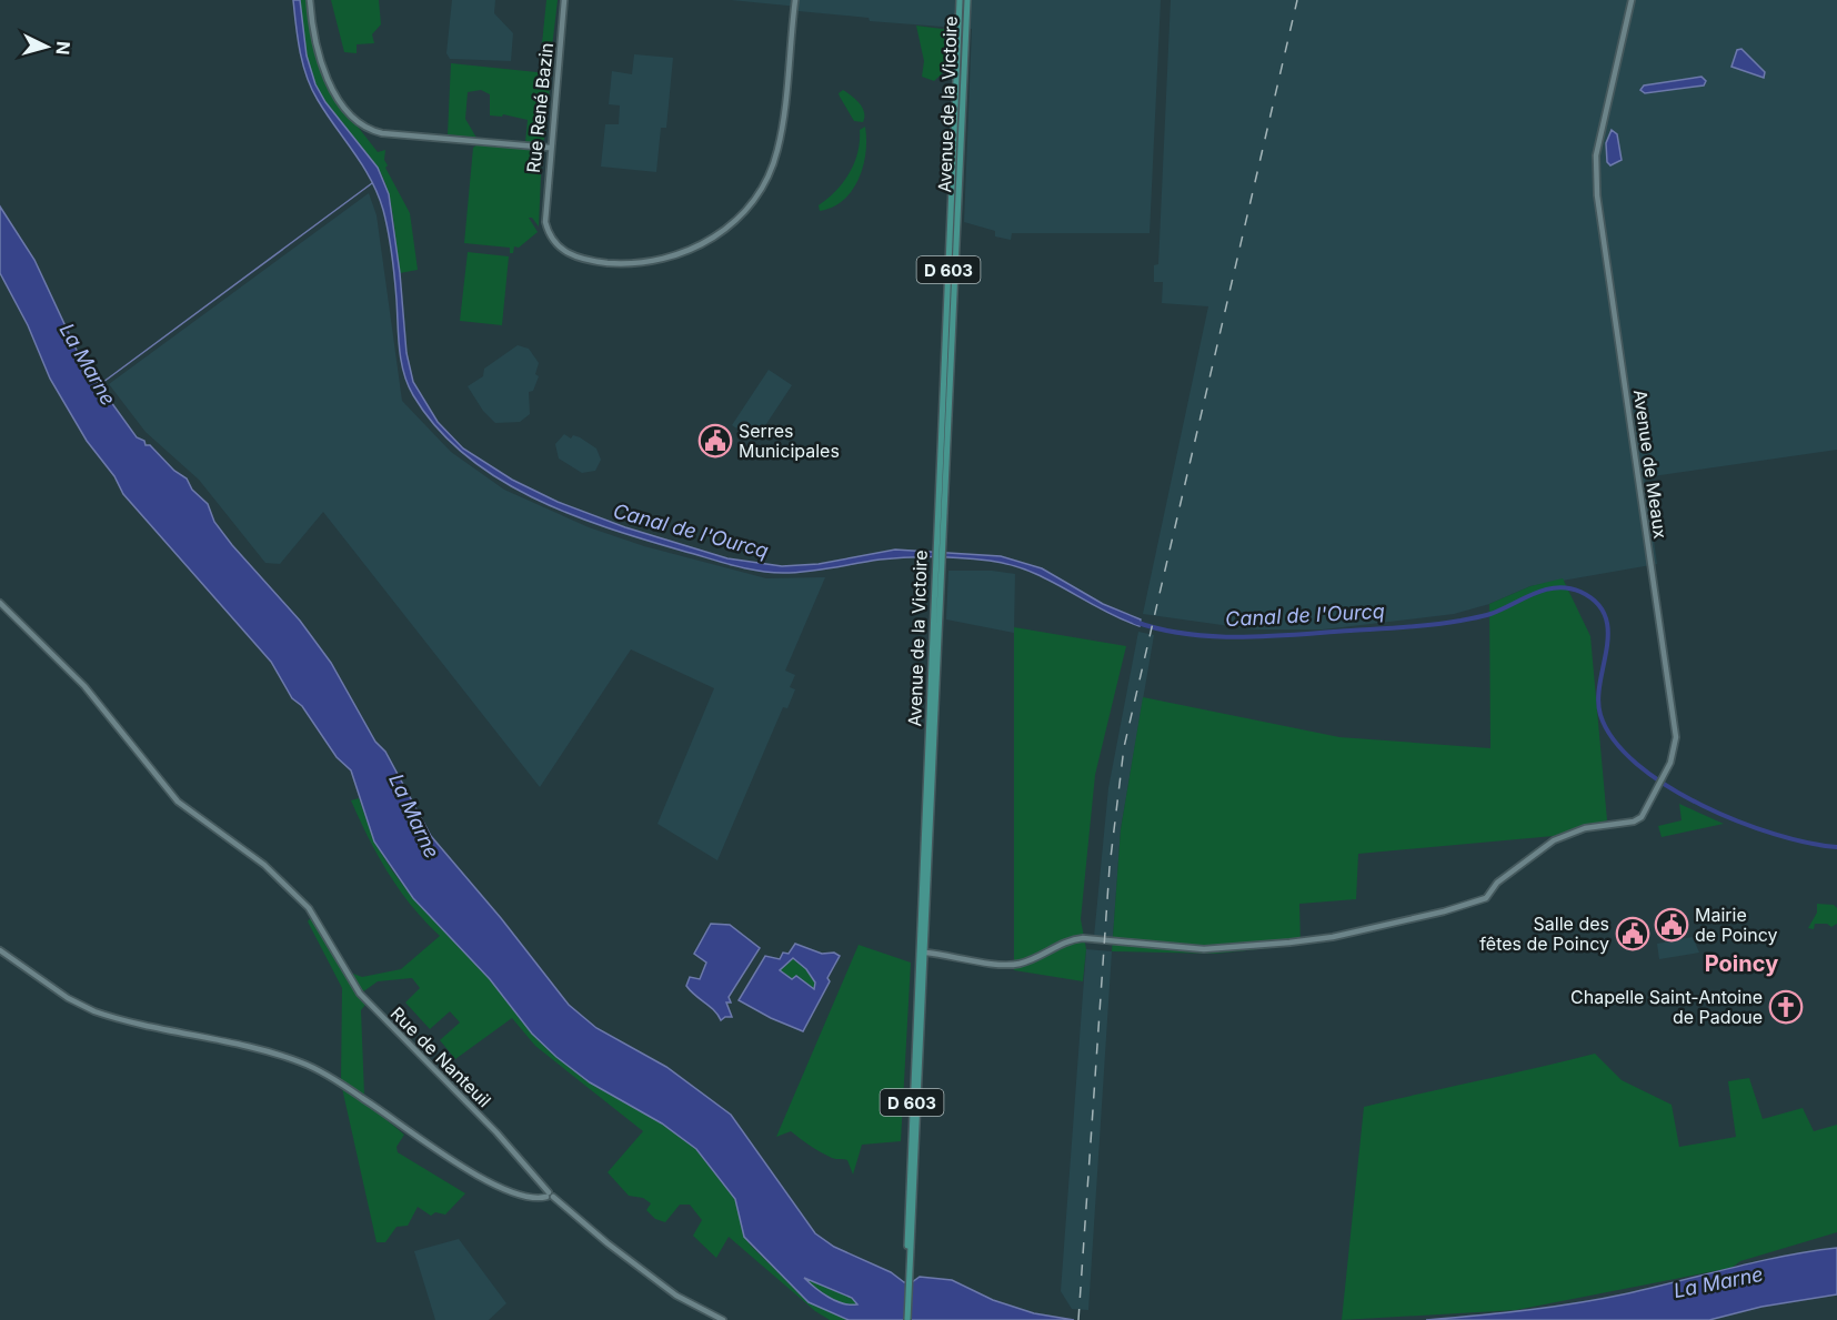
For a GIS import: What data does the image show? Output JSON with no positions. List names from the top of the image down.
{
  "streets": {
    "main road": ["Avenue de la Victoire", "D 603"],
    "street": ["Rue René Bazin", "Avenue de Meaux", "Rue de Nanteuil"]
  },
  "crossings": [
    ["Avenue de la Victoire", "D 603"],
    ["Avenue de la Victoire", "Avenue de Meaux"]
  ],
  "districts": ["Poincy"],
  "water": ["La Marne", "Canal de l'Ourcq"],
  "places": {
    "public building": ["Serres Municipales", "Mairie de Poincy", "Salle des fêtes de Poincy"],
    "church": ["Chapelle Saint-Antoine de Padoue"]
  },
  "north": "right"
}
